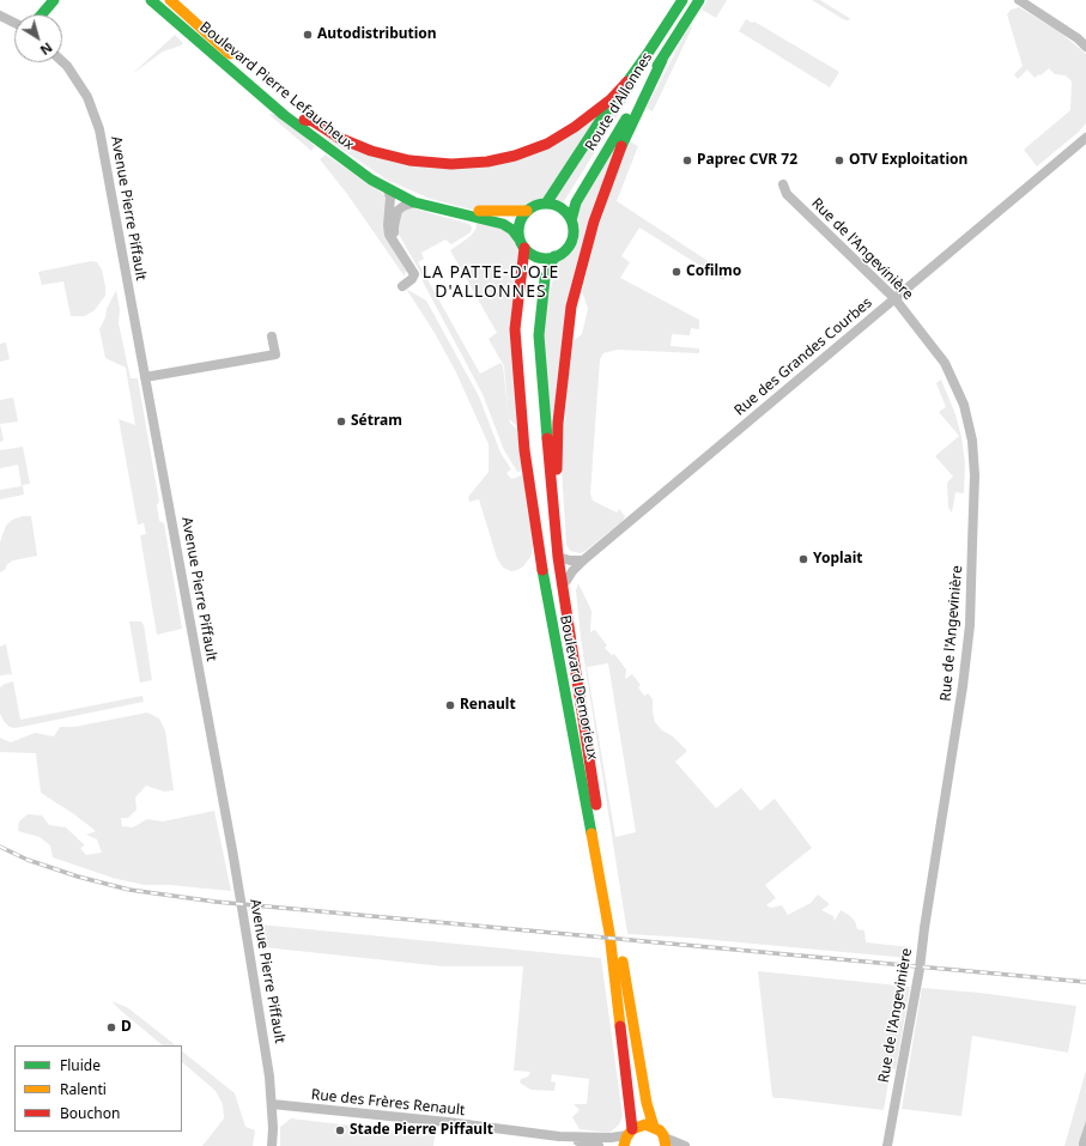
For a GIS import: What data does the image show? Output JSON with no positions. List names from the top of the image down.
{
  "streets": {
    "main road": ["Boulevard Pierre Lefaucheux", "Route d'Allonnes", "Boulevard Demorieux"],
    "street": [
      "Avenue Pierre Piffault",
      "Rue de l'Angevinière",
      "Rue des Grandes Courbes",
      "Rue des Frères Renault"
    ]
  },
  "crossings": [
    ["Boulevard Pierre Lefaucheux", "Route d'Allonnes"],
    ["Boulevard Pierre Lefaucheux", "Boulevard Demorieux"],
    ["Route d'Allonnes", "Boulevard Demorieux"],
    ["Avenue Pierre Piffault", "Rue des Frères Renault"],
    ["Rue de l'Angevinière", "Rue des Grandes Courbes"],
    ["Boulevard Demorieux", "Rue des Frères Renault"]
  ],
  "districts": ["LA PATTE-D'OIE D'ALLONNES"],
  "places": [
    "Autodistribution",
    "Paprec CVR 72",
    "OTV Exploitation",
    "Cofilmo",
    "Sétram",
    "Yoplait",
    "Renault",
    "D",
    "Stade Pierre Piffault"
  ],
  "legend": ["Fluide", "Ralenti", "Bouchon"],
  "north": "bottom right"
}
